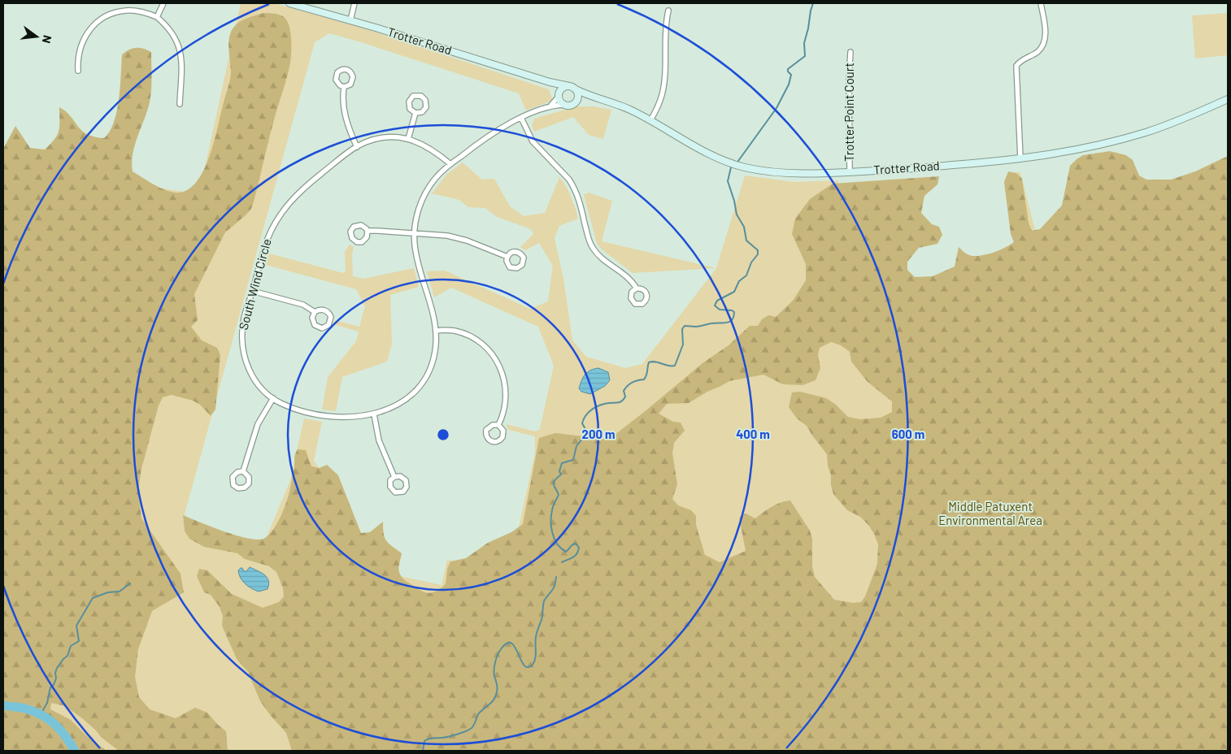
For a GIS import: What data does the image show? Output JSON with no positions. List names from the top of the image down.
{
  "streets": {
    "street": ["Trotter Road", "Trotter Point Court", "South Wind Circle"]
  },
  "crossings": [
    ["Trotter Road", "Trotter Point Court"],
    ["Trotter Road", "South Wind Circle"]
  ],
  "parks": ["Middle Patuxent Environmental Area"],
  "north": "right",
  "rings": ["200 m", "400 m", "600 m"]
}
